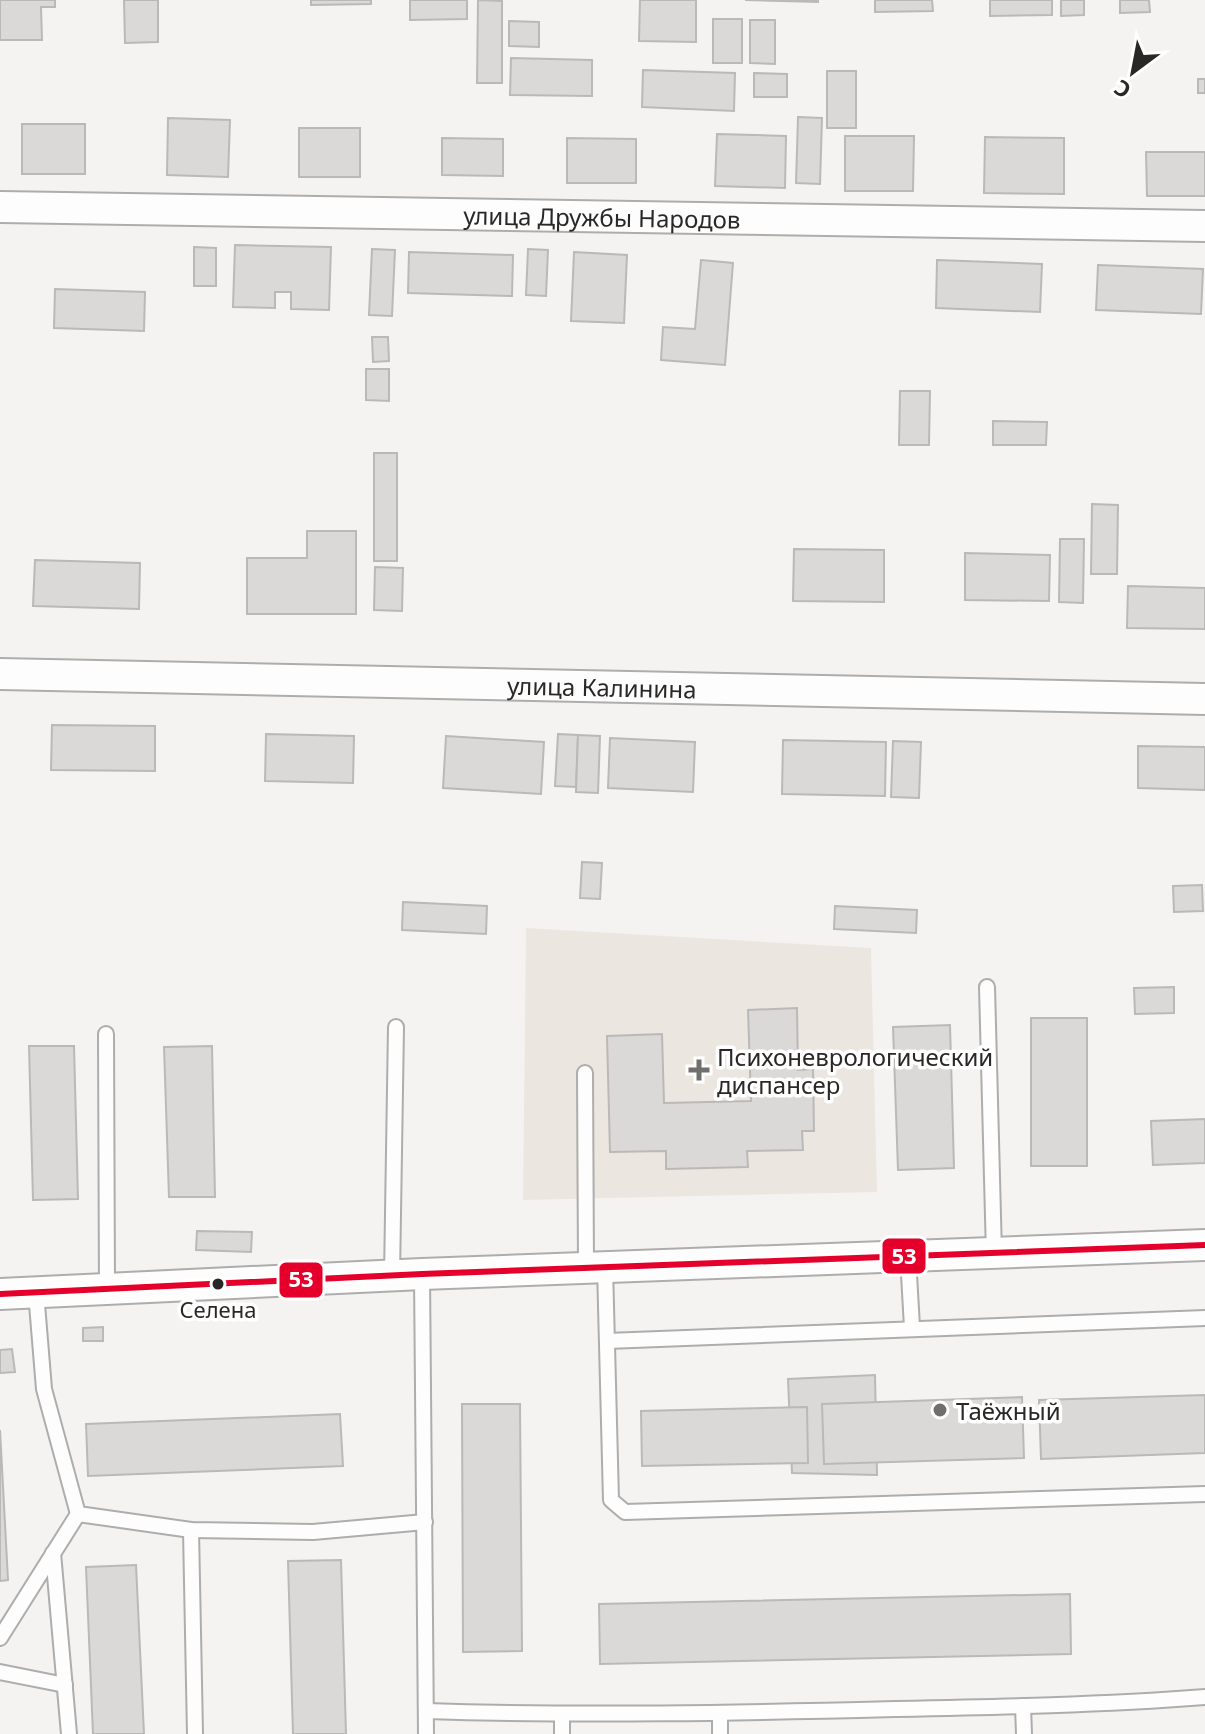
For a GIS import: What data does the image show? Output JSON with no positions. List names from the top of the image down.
{
  "streets": {
    "street": ["улица Дружбы Народов", "улица Калинина"]
  },
  "places": {
    "health": ["Психоневрологический диспансер"],
    "other": ["Селена", "Таёжный"]
  },
  "lines": ["transit line 53"],
  "north": "bottom left"
}
